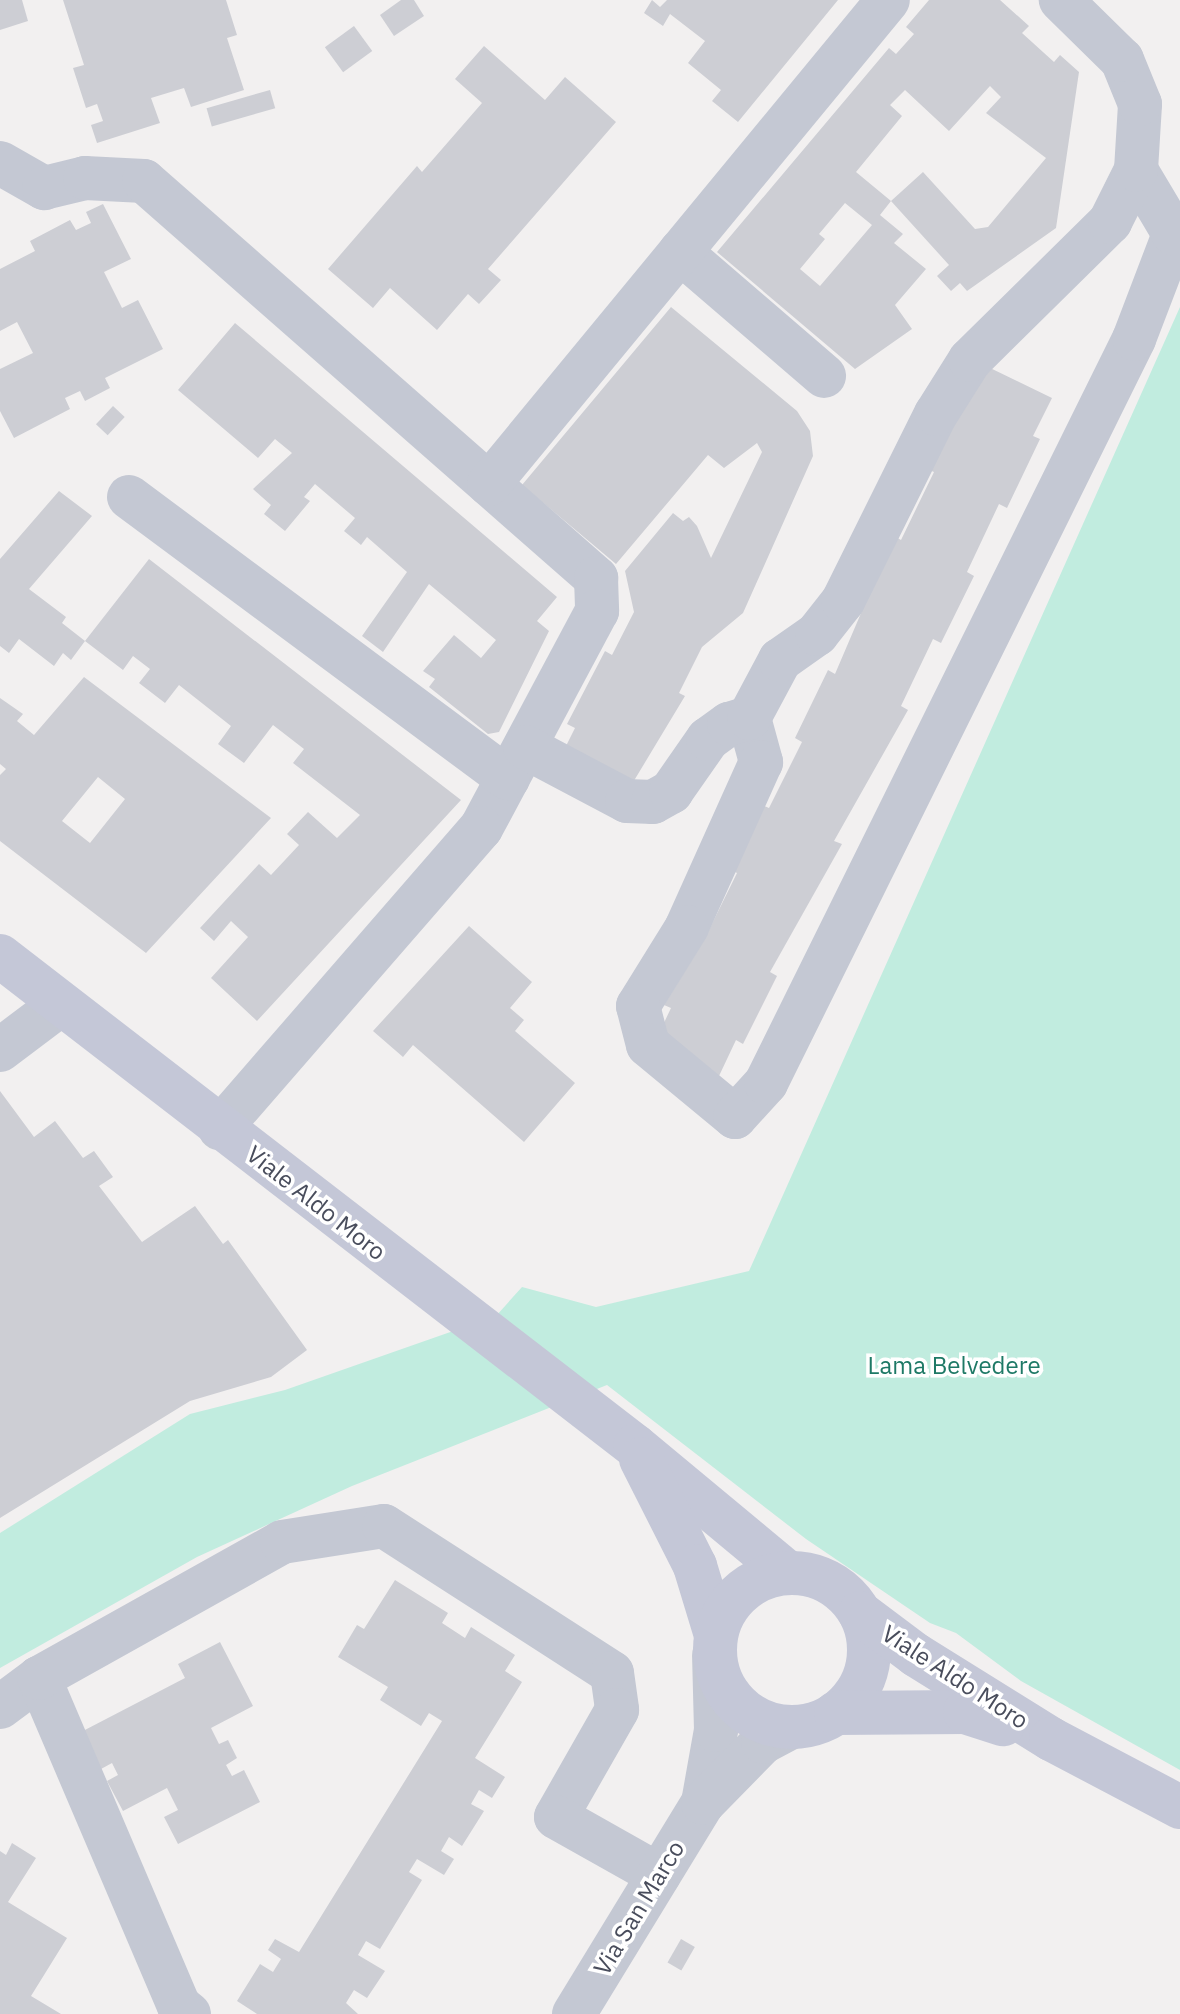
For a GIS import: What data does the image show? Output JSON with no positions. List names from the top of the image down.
{
  "streets": {
    "main road": ["Viale Aldo Moro"],
    "street": ["Via San Marco"]
  },
  "crossings": [
    ["Viale Aldo Moro", "Via San Marco"]
  ],
  "parks": ["Lama Belvedere"]
}
